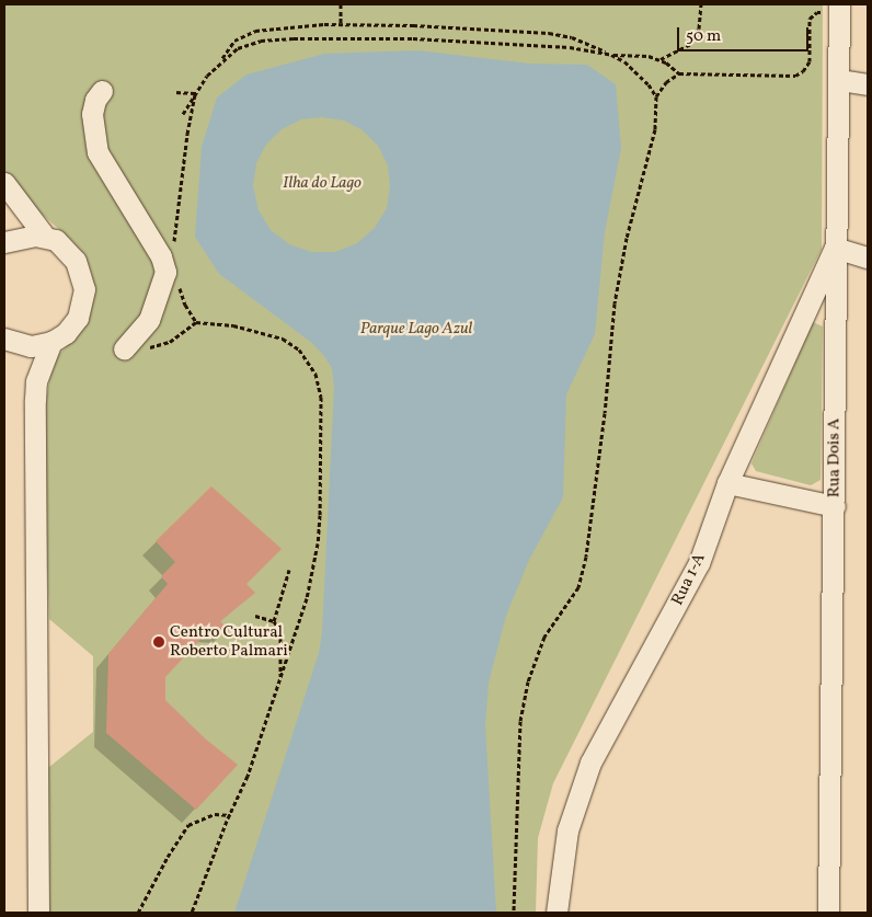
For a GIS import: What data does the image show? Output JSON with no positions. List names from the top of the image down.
{
  "streets": {
    "street": ["Rua Dois A", "Rua 1-A"]
  },
  "crossings": [
    ["Rua Dois A", "Rua 1-A"]
  ],
  "parks": ["Ilha do Lago", "Parque Lago Azul"],
  "places": ["Centro Cultural Roberto Palmari"],
  "scale_bar": "50 m"
}
